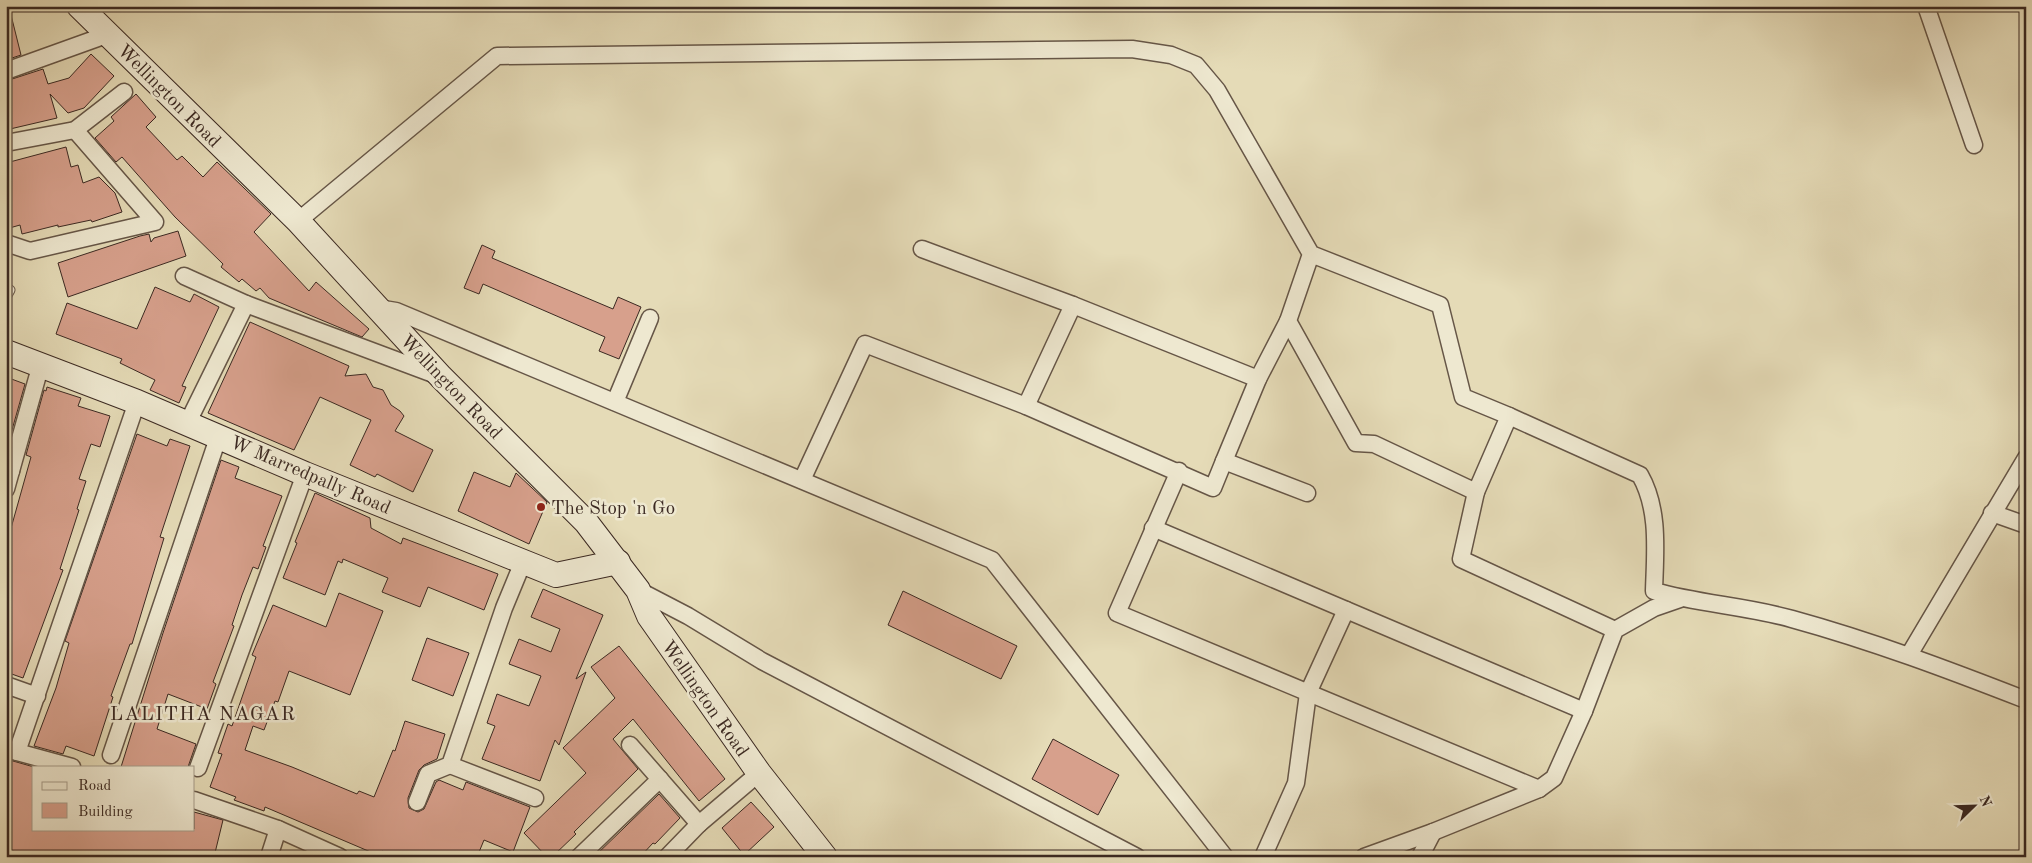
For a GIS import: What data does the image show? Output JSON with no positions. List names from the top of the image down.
{
  "streets": {
    "main road": ["Wellington Road", "W Marredpally Road"]
  },
  "crossings": [
    ["Wellington Road", "W Marredpally Road"]
  ],
  "districts": ["LALITHA NAGAR"],
  "places": ["The Stop 'n Go"],
  "legend": ["Road", "Building"],
  "north": "top right"
}
